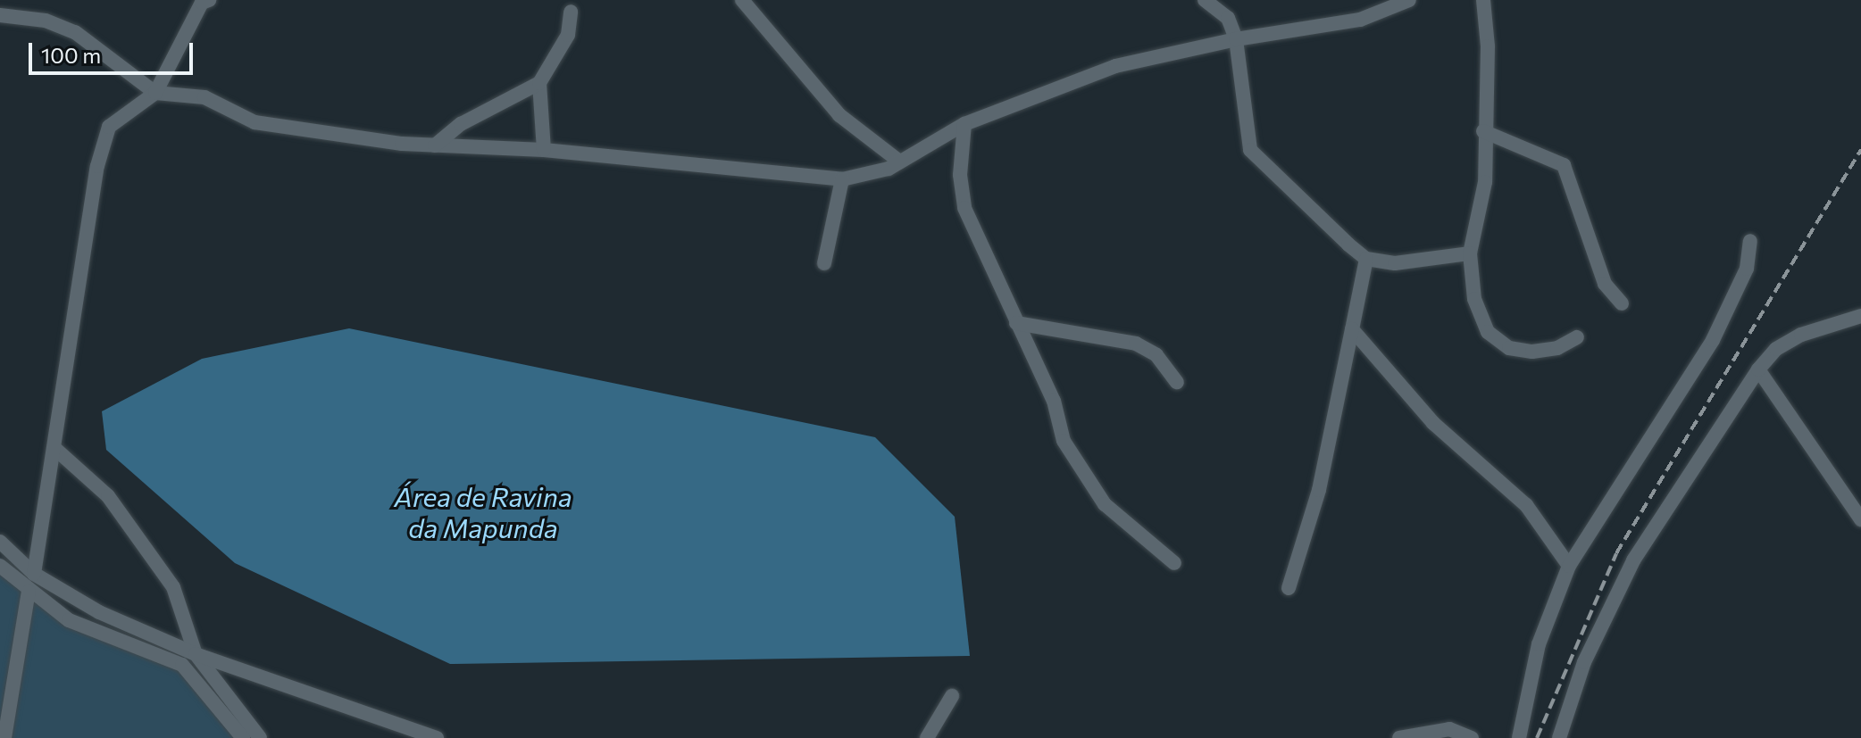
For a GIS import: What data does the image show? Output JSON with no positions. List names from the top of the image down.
{
  "water": ["Área de Ravina da Mapunda"],
  "scale_bar": "100 m"
}
